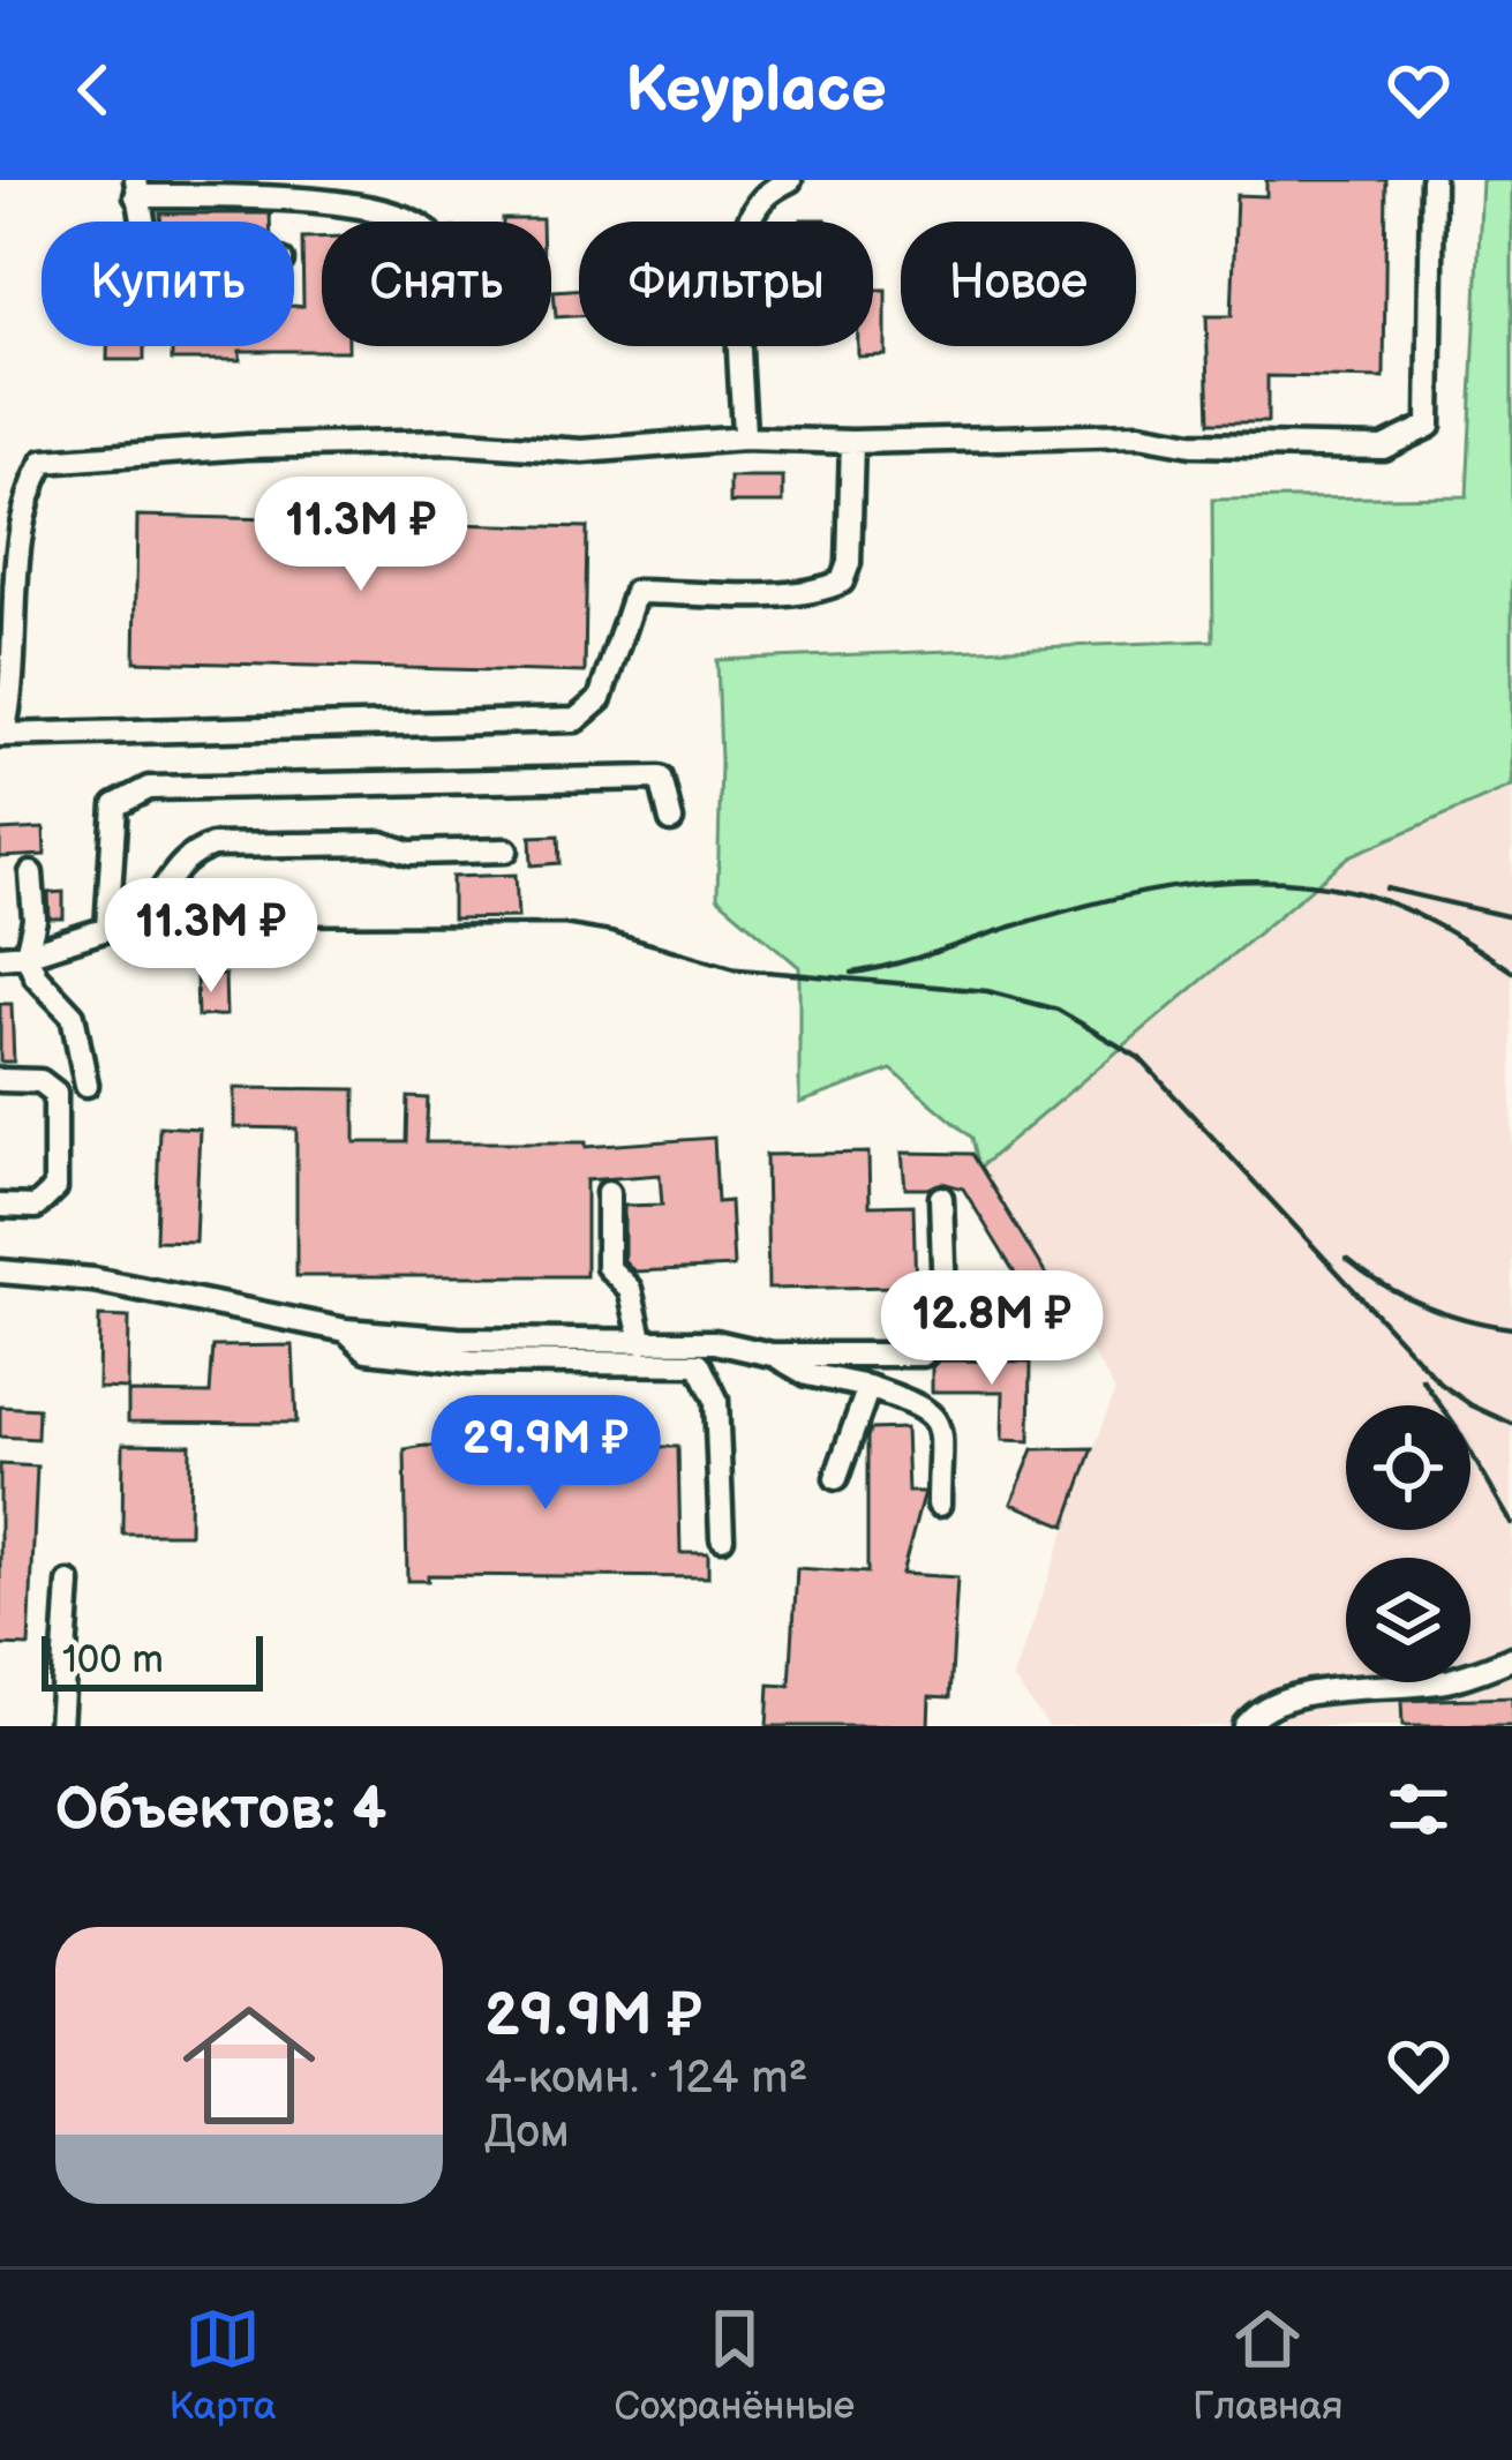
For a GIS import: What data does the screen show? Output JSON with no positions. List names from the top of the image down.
{
  "scale_bar": "100 m",
  "page": {
    "header": "Keyplace",
    "chip": [
      "Купить",
      "Снять",
      "Фильтры",
      "Новое"
    ],
    "price": [
      "11.3M ₽",
      "11.3M ₽",
      "12.8M ₽",
      "29.9M ₽"
    ],
    "scale": "100 m",
    "heading": "Объектов: 4",
    "list": [
      {
        "name": "29.9M ₽",
        "note": "4-комн. · 124 m² · Дом"
      }
    ],
    "tabs": ["Карта", "Сохранённые", "Главная"]
  }
}
